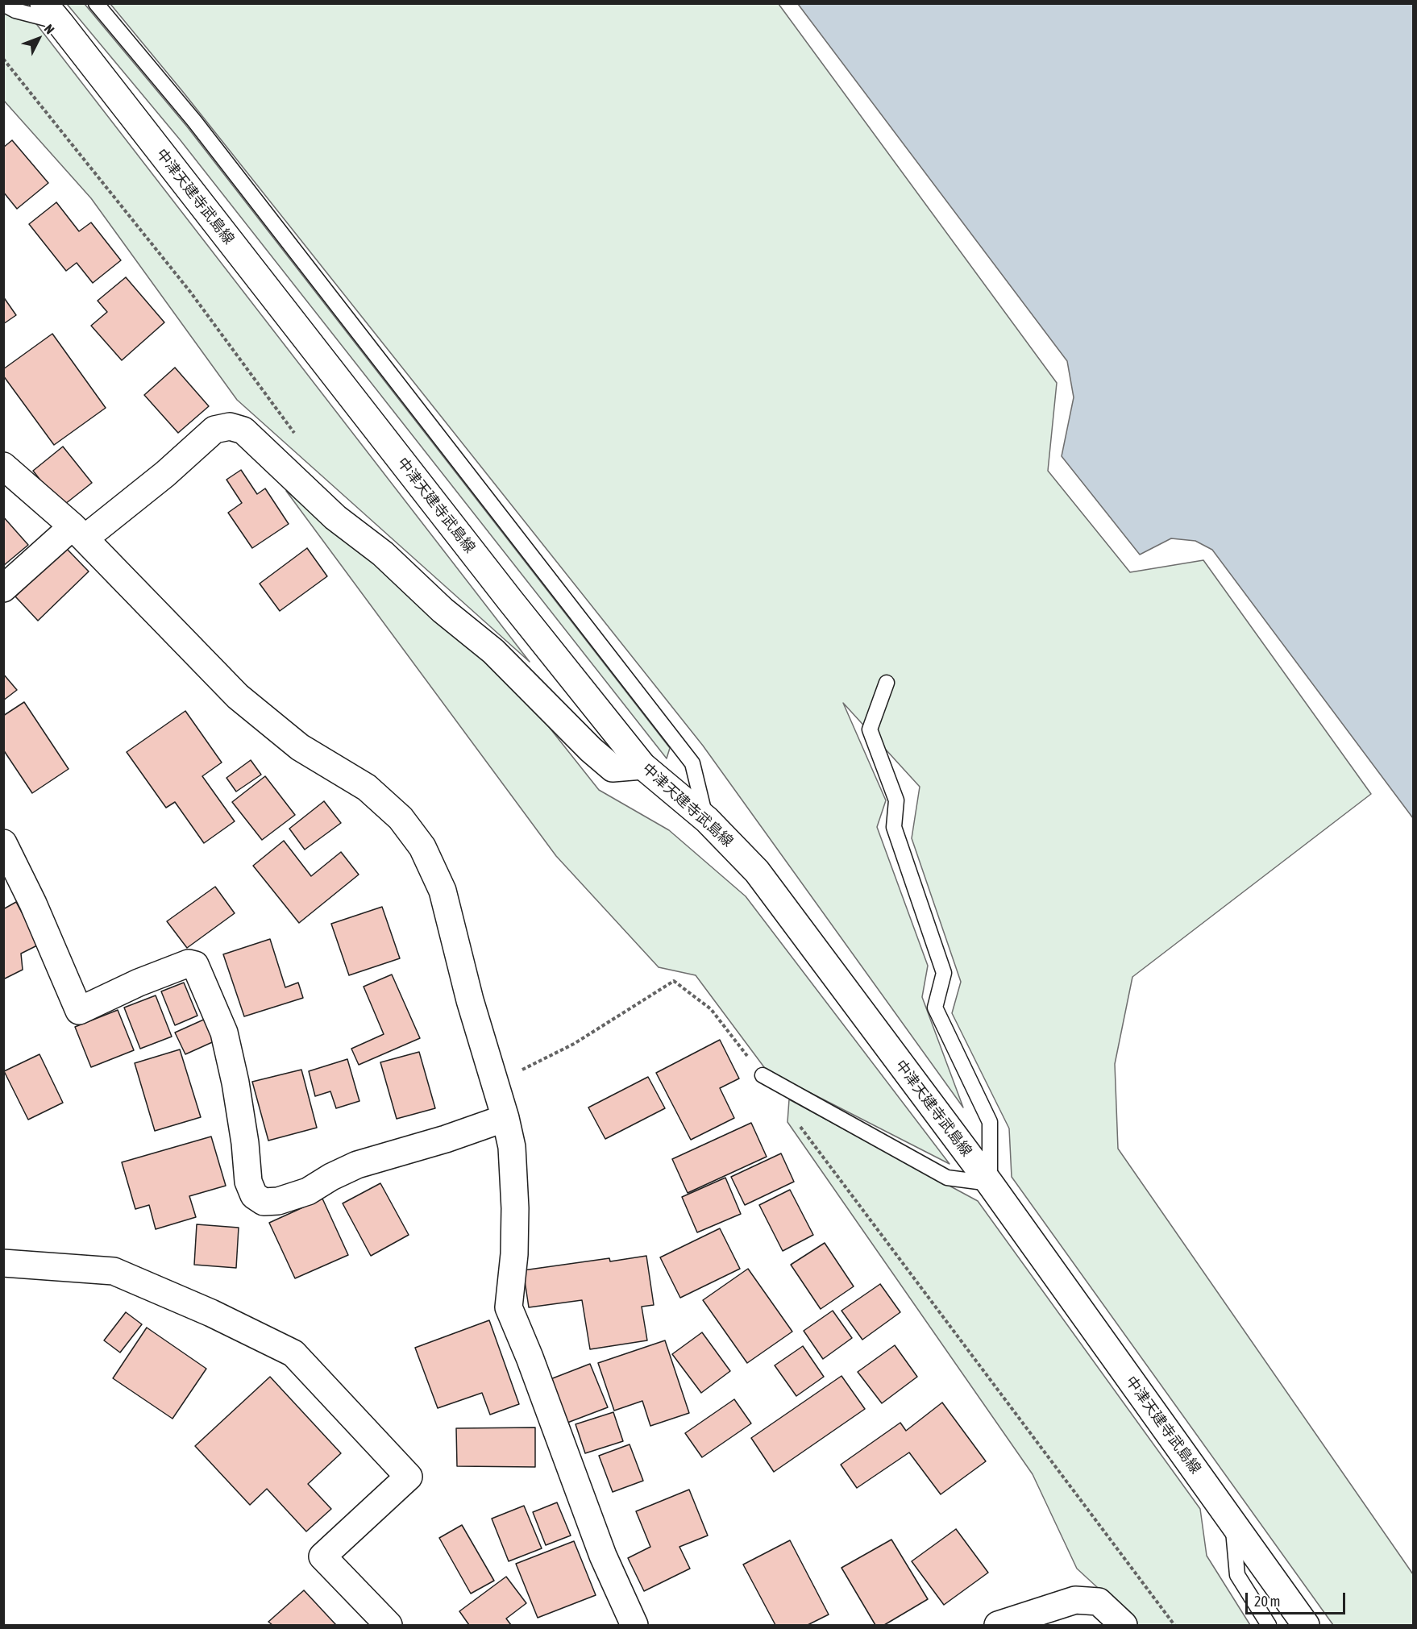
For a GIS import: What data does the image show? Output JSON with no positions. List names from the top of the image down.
{
  "streets": {
    "street": ["中津天建寺武島線"]
  },
  "scale_bar": "20 m",
  "north": "top right"
}
